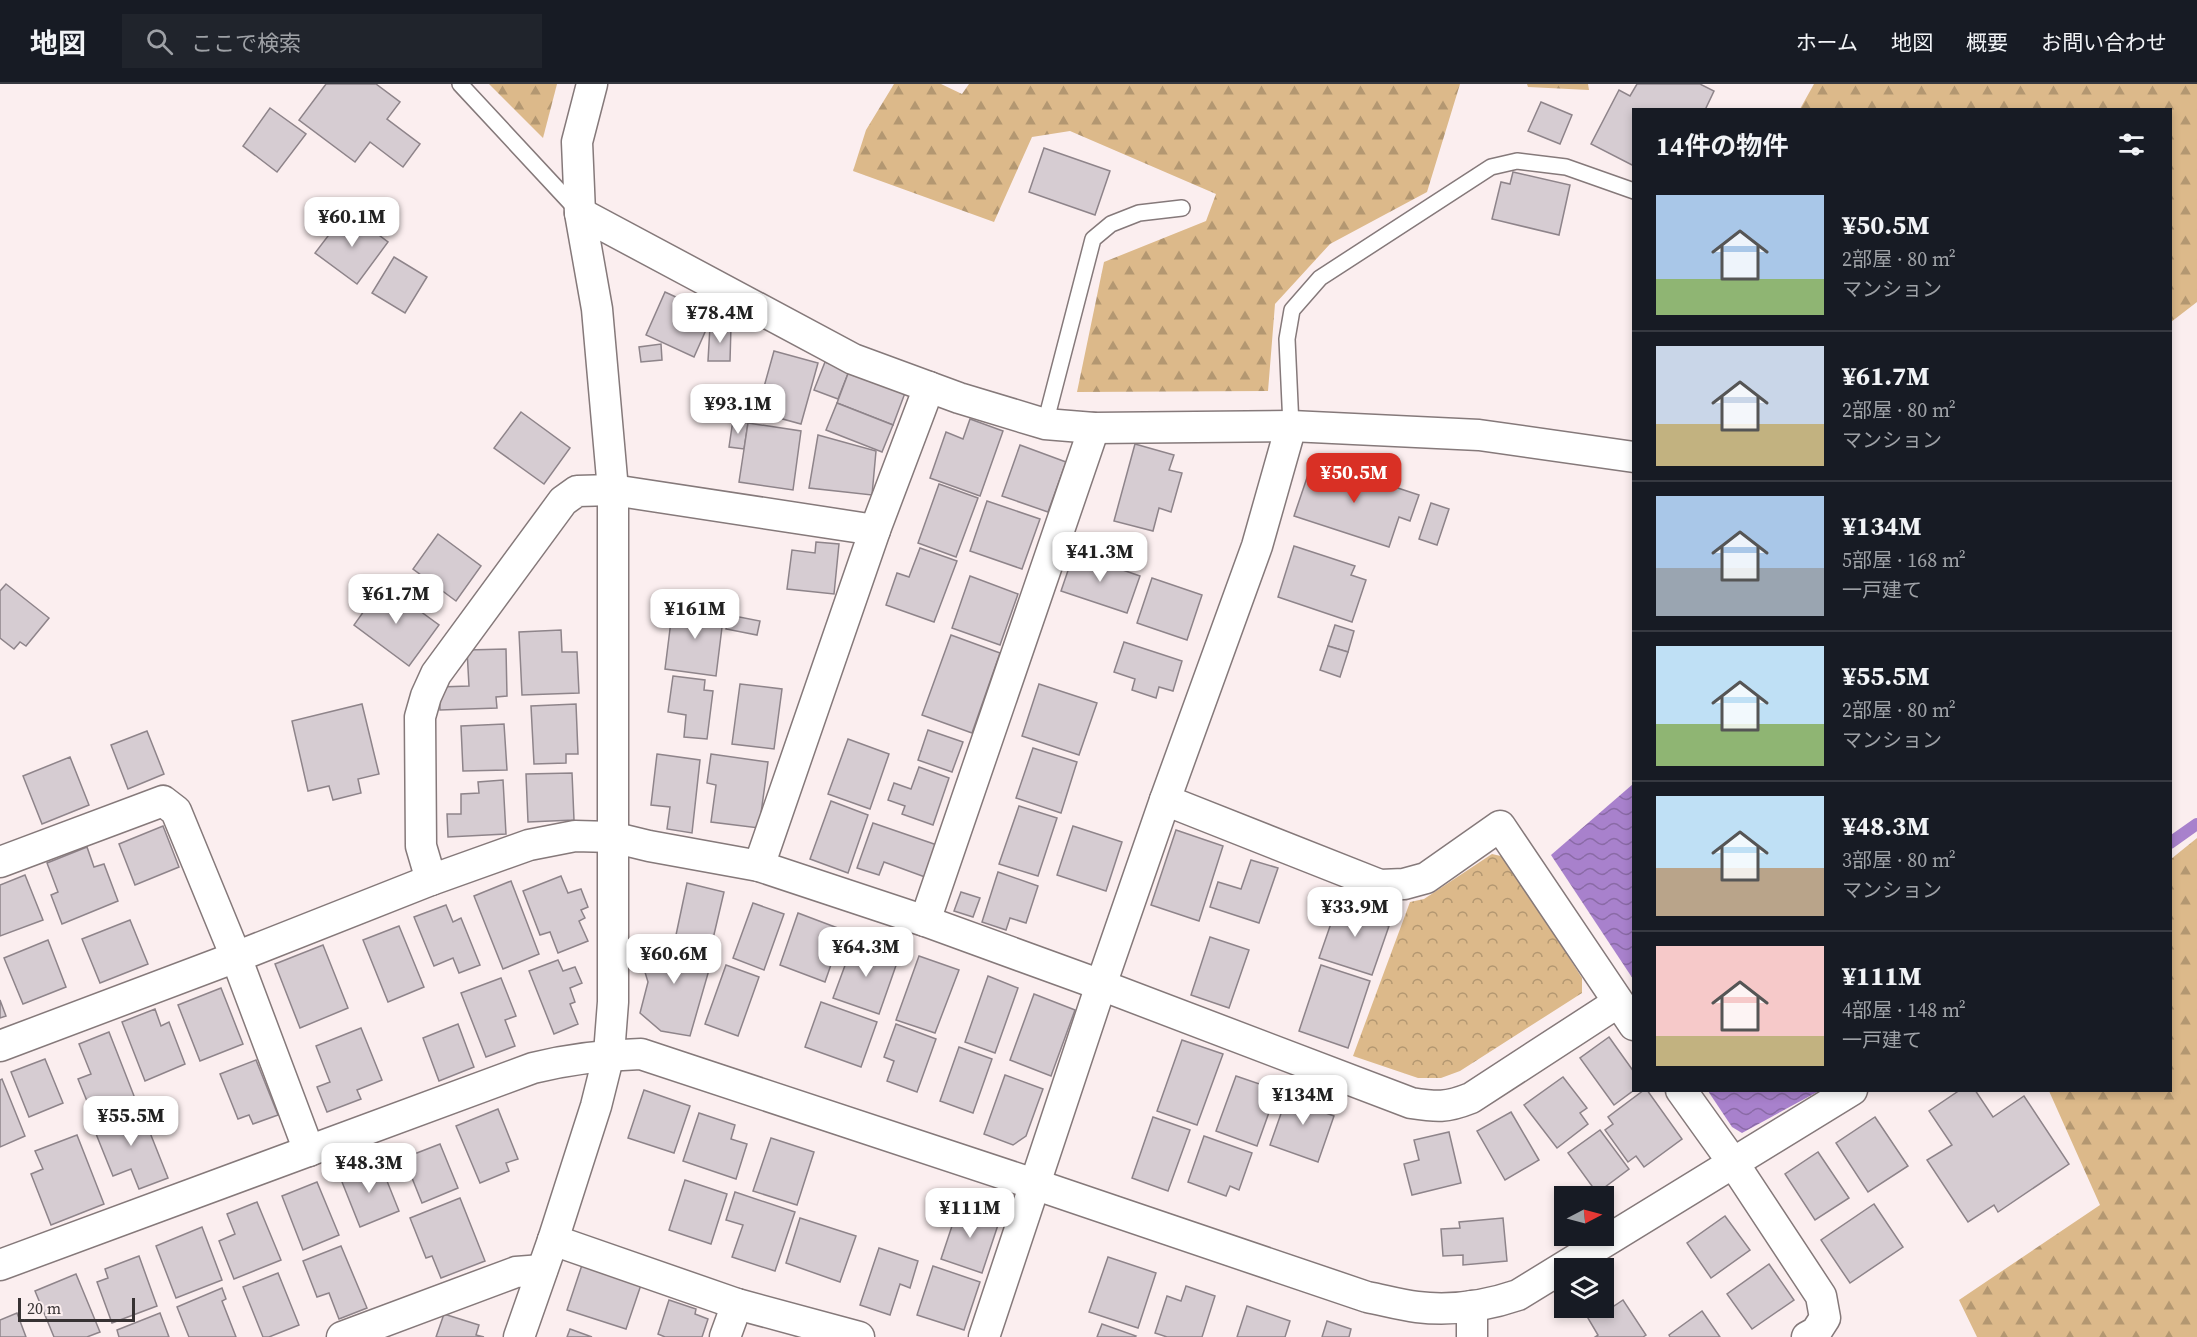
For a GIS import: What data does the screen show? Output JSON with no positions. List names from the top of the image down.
{
  "scale_bar": "20 m",
  "north": "right",
  "page": {
    "header": "地図",
    "search": "ここで検索",
    "nav": [
      "ホーム",
      "地図",
      "概要",
      "お問い合わせ"
    ],
    "heading": "14件の物件",
    "list": [
      {
        "name": "¥50.5M",
        "note": "2部屋 · 80 m² · マンション"
      },
      {
        "name": "¥61.7M",
        "note": "2部屋 · 80 m² · マンション"
      },
      {
        "name": "¥134M",
        "note": "5部屋 · 168 m² · 一戸建て"
      },
      {
        "name": "¥55.5M",
        "note": "2部屋 · 80 m² · マンション"
      },
      {
        "name": "¥48.3M",
        "note": "3部屋 · 80 m² · マンション"
      },
      {
        "name": "¥111M",
        "note": "4部屋 · 148 m² · 一戸建て"
      }
    ],
    "price": [
      "¥60.1M",
      "¥78.4M",
      "¥93.1M",
      "¥50.5M",
      "¥41.3M",
      "¥61.7M",
      "¥161M",
      "¥33.9M",
      "¥64.3M",
      "¥60.6M",
      "¥134M",
      "¥55.5M",
      "¥48.3M",
      "¥111M"
    ],
    "scale": "20 m"
  }
}
